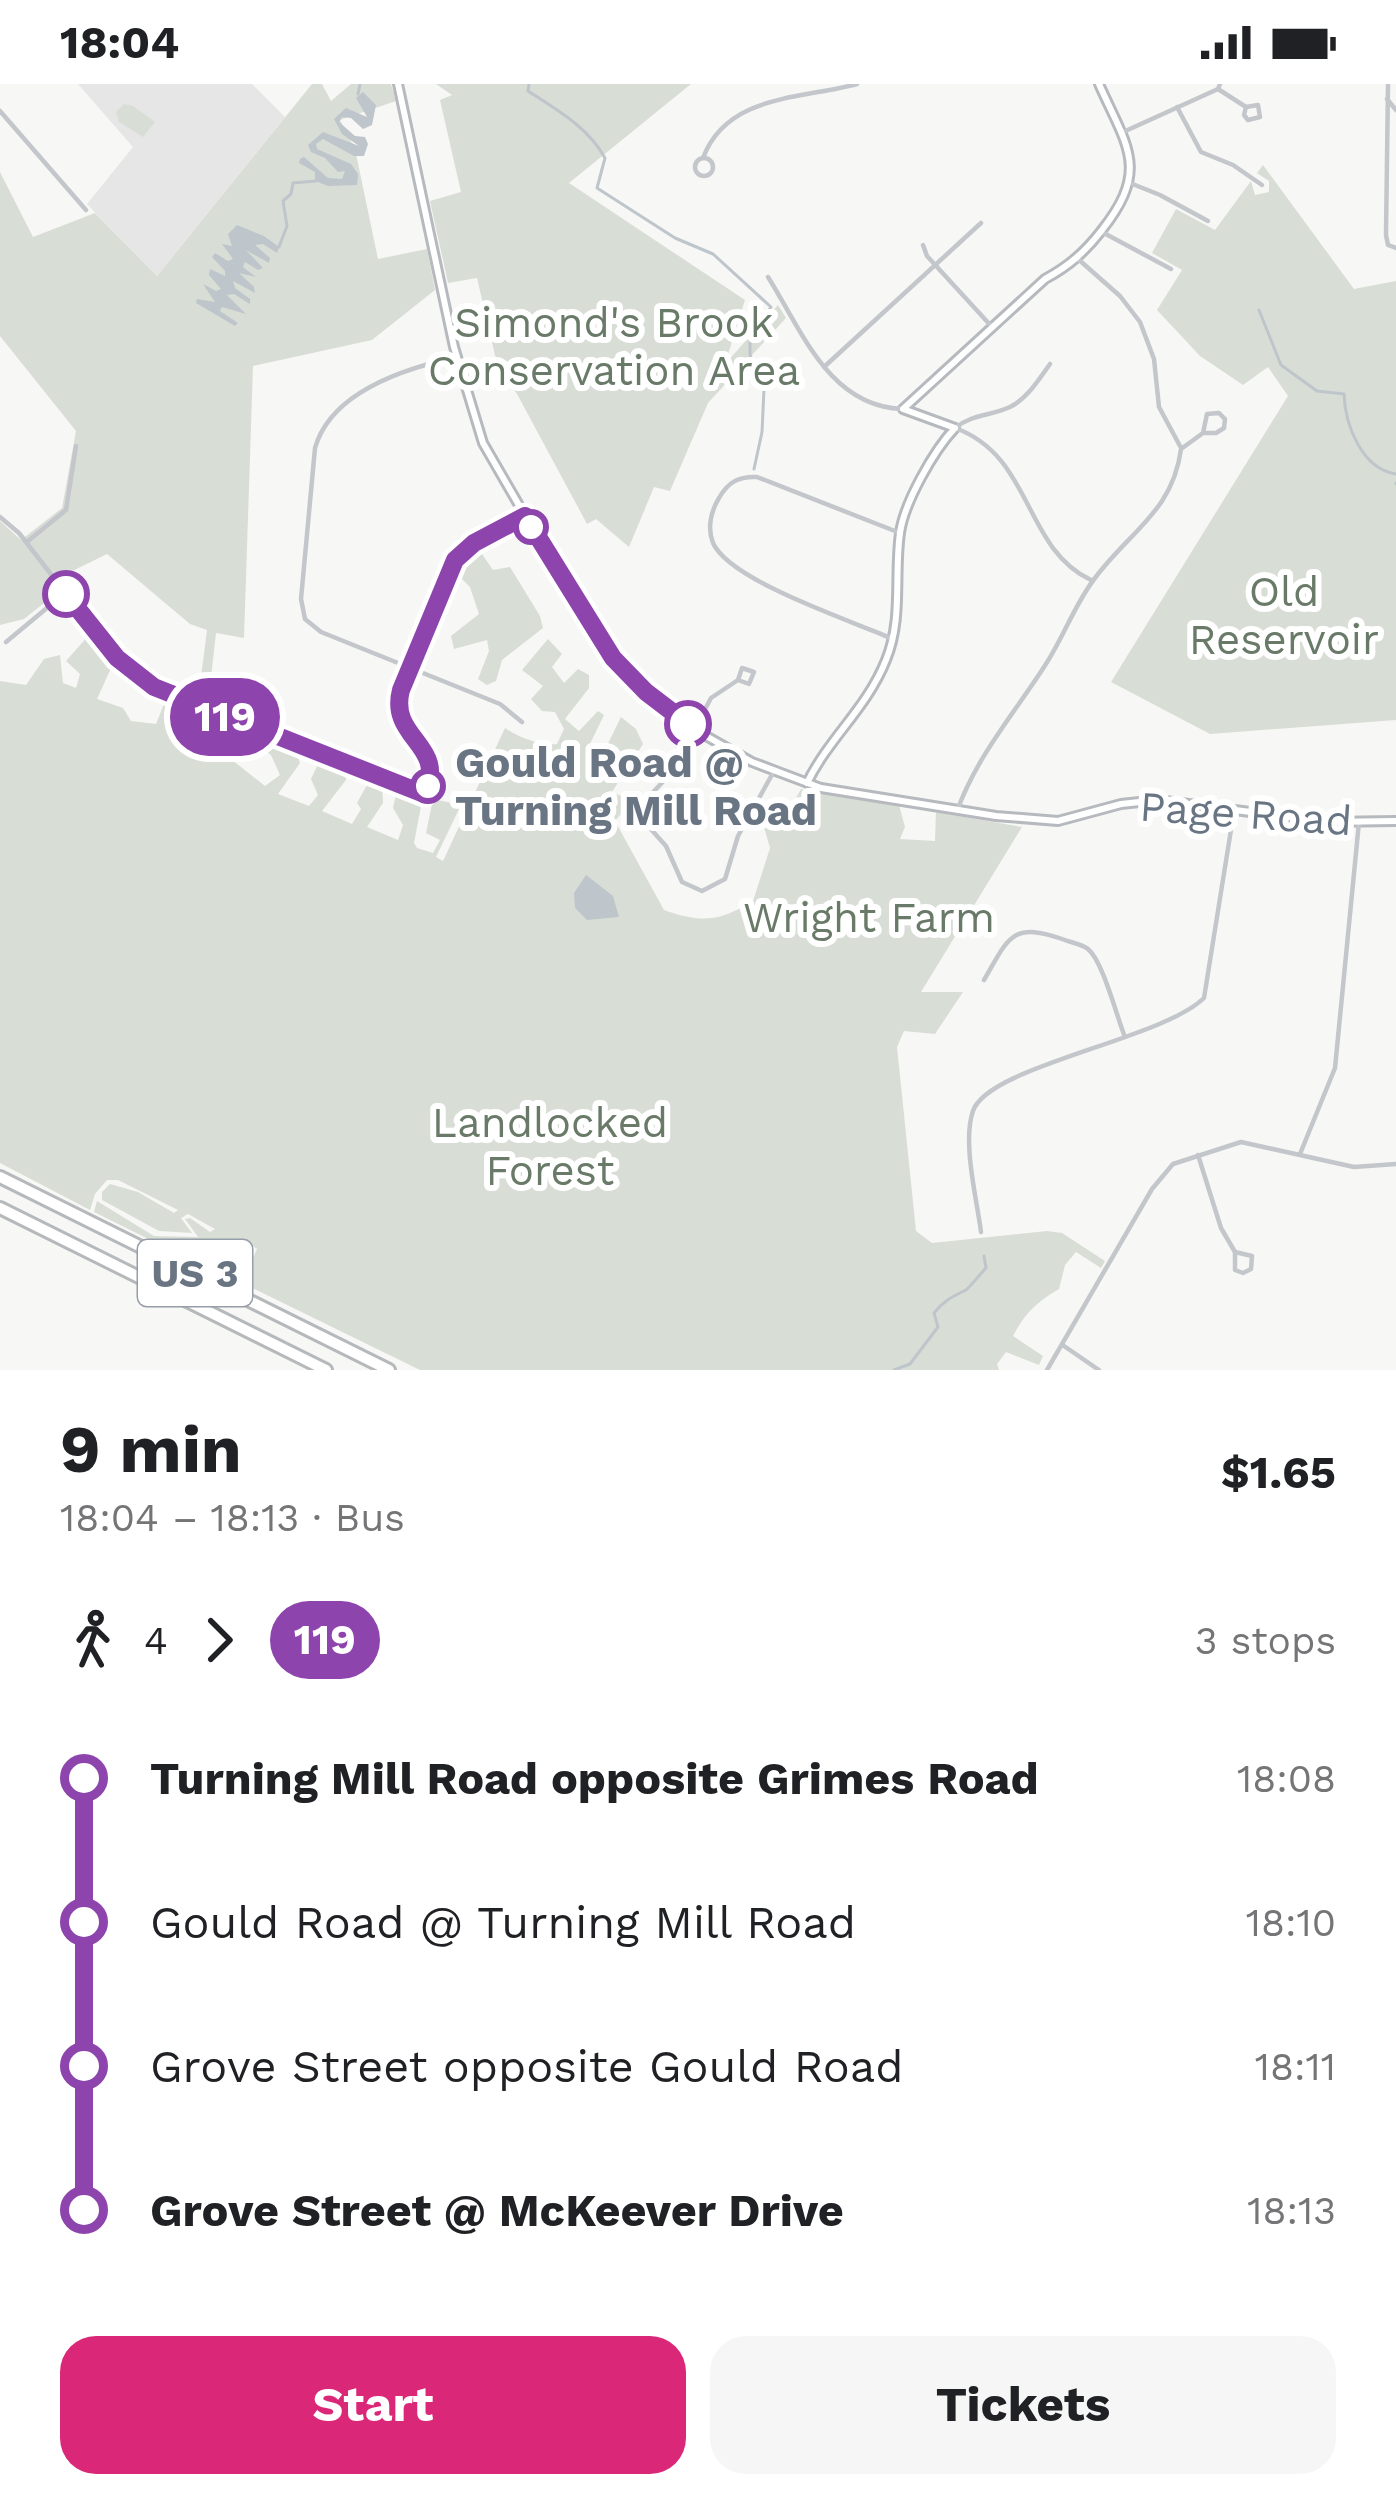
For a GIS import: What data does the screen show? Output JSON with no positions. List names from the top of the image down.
{
  "streets": {
    "highway": ["US 3"],
    "main road": ["Page Road"]
  },
  "parks": [
    "Simond's Brook Conservation Area",
    "Old Reservoir",
    "Wright Farm",
    "Landlocked Forest"
  ],
  "places": ["Gould Road @ Turning Mill Road"],
  "lines": ["bus line 119"],
  "page": {
    "status": "18:04",
    "on_map": "119",
    "heading": ["9 min", "18:04 – 18:13 · Bus", "$1.65"],
    "legs": ["4", "119", "3 stops"],
    "list": [
      {
        "name": "Turning Mill Road opposite Grimes Road",
        "value": "18:08"
      },
      {
        "name": "Gould Road @ Turning Mill Road",
        "value": "18:10"
      },
      {
        "name": "Grove Street opposite Gould Road",
        "value": "18:11"
      },
      {
        "name": "Grove Street @ McKeever Drive",
        "value": "18:13"
      }
    ],
    "buttons": ["Start", "Tickets"]
  }
}
